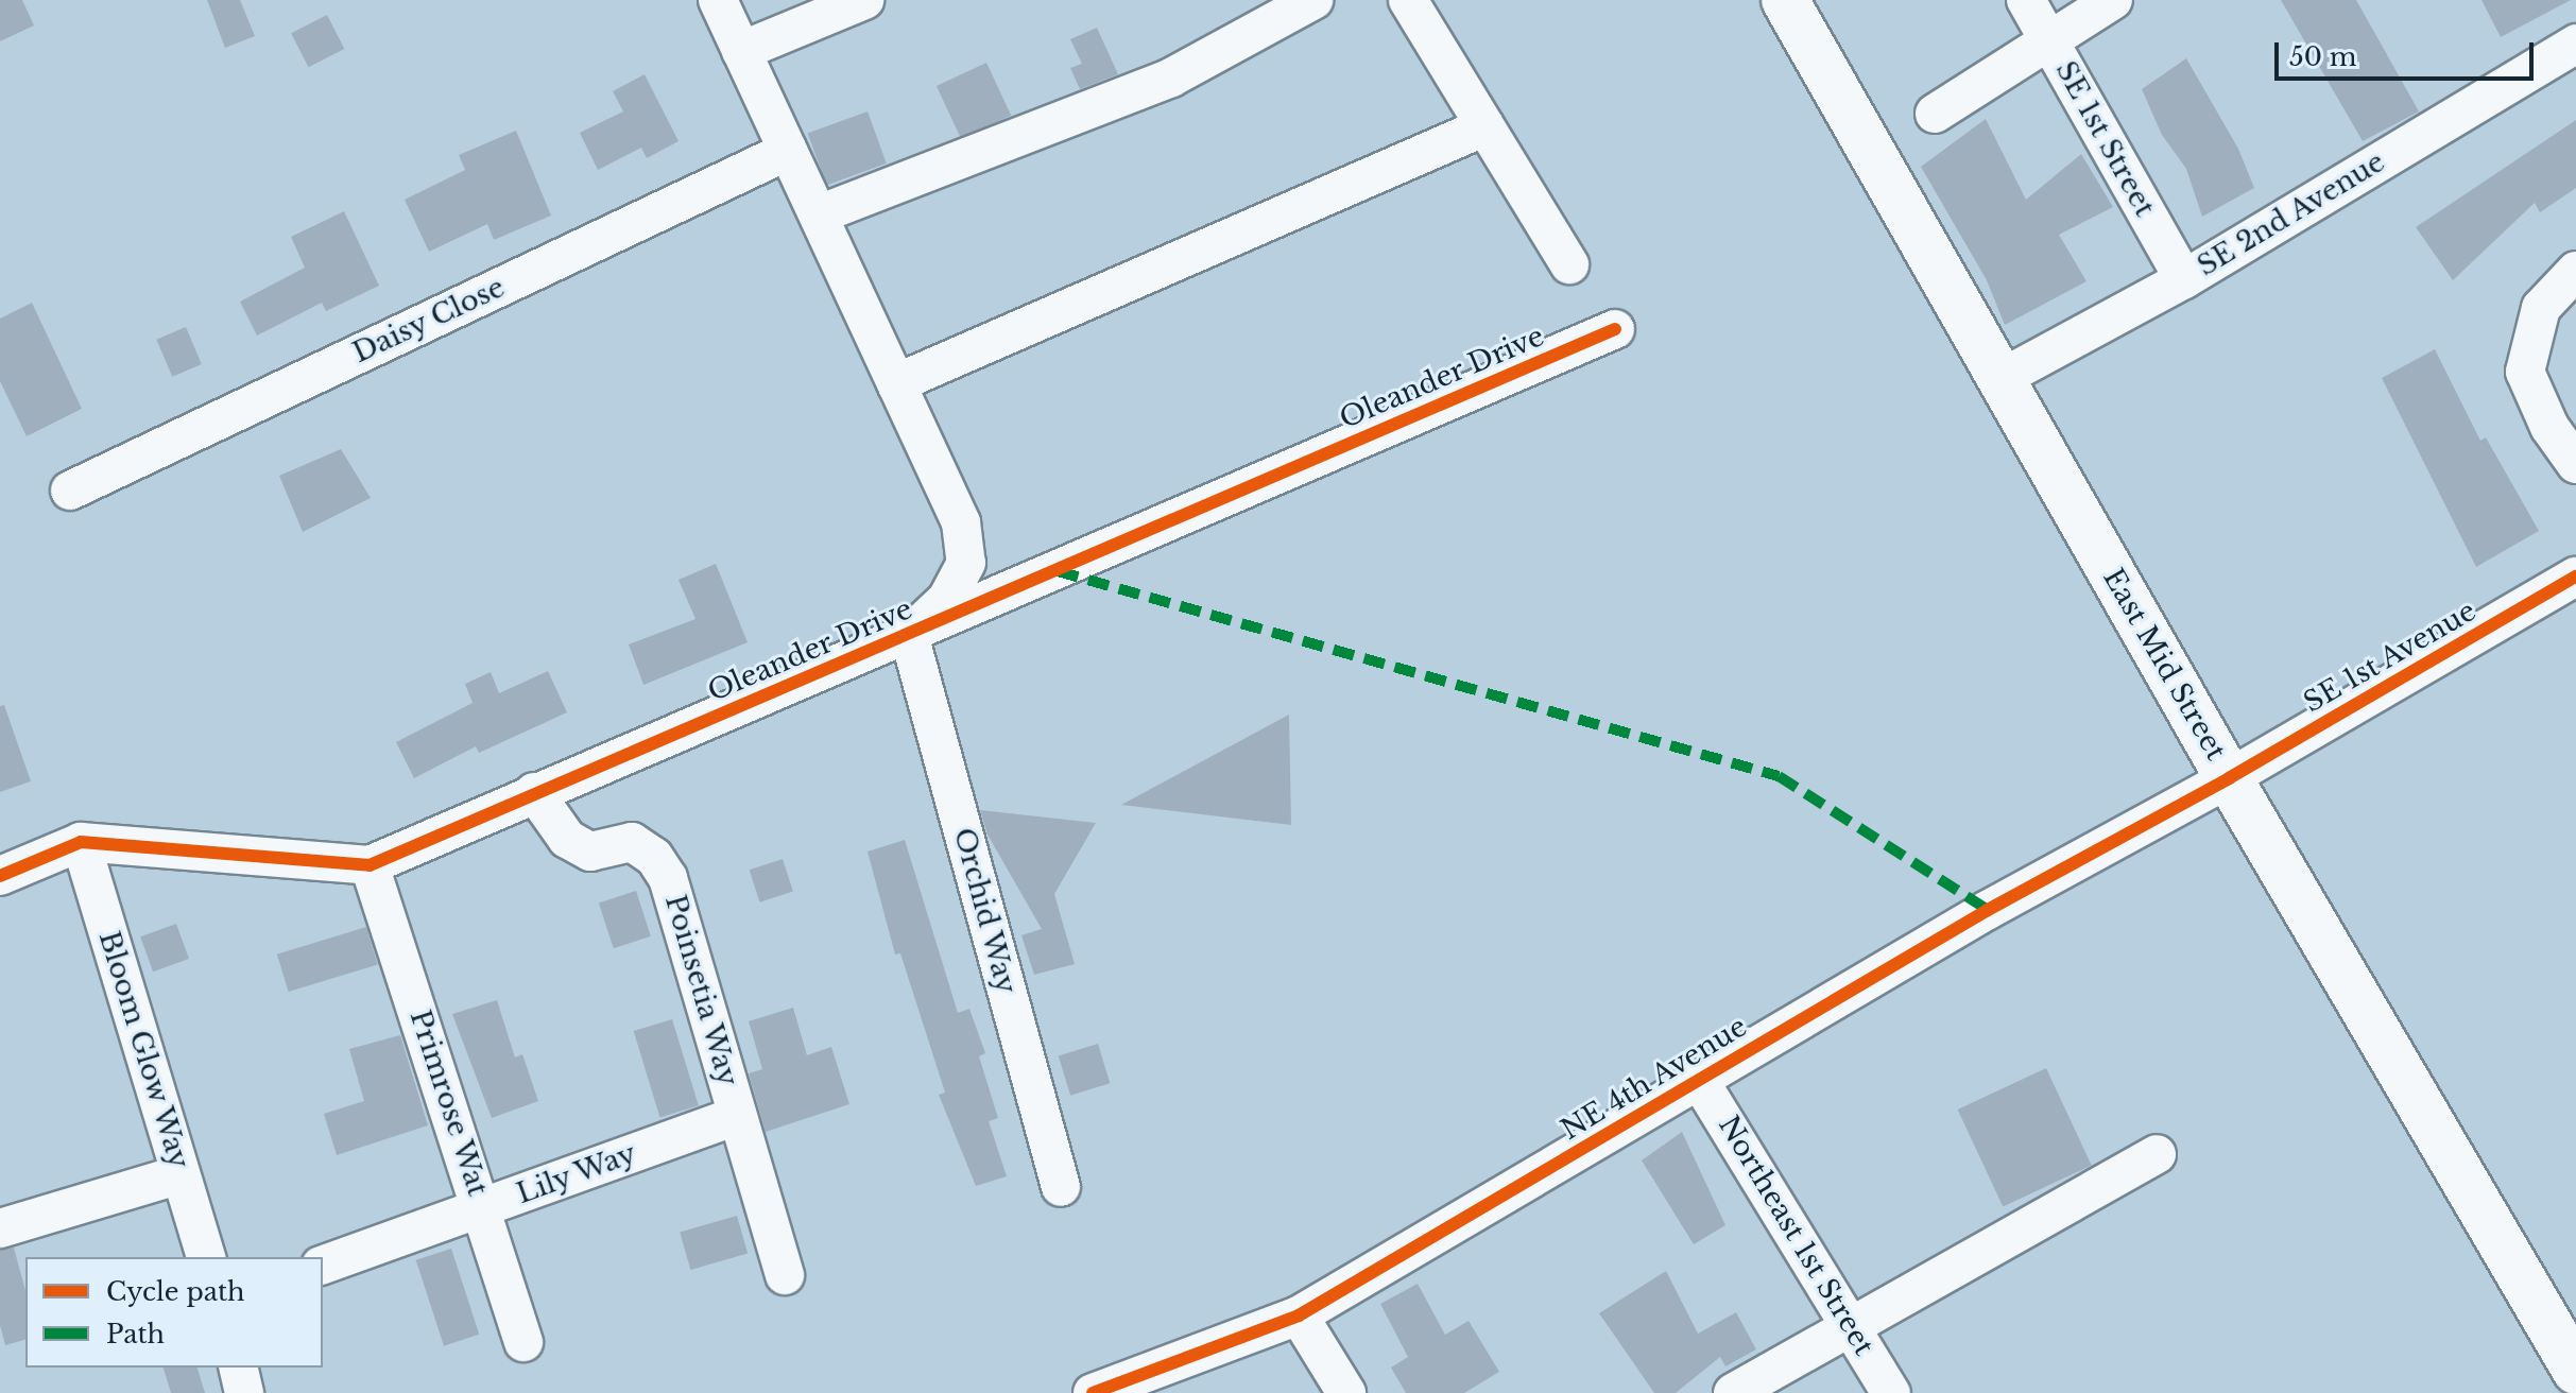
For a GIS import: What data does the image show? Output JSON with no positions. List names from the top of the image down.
{
  "streets": {
    "street": [
      "SE 1st Street",
      "SE 2nd Avenue",
      "Daisy Close",
      "Oleander Drive",
      "SE 1st Avenue",
      "East Mid Street",
      "Orchid Way",
      "Poinsetia Way",
      "Bloom Glow Way",
      "NE 4th Avenue",
      "Primrose Wat",
      "Lily Way",
      "Northeast 1st Street"
    ]
  },
  "crossings": [
    ["SE 1st Street", "SE 2nd Avenue"],
    ["SE 2nd Avenue", "East Mid Street"],
    ["Oleander Drive", "Orchid Way"],
    ["Oleander Drive", "Poinsetia Way"],
    ["Oleander Drive", "Bloom Glow Way"],
    ["Oleander Drive", "Primrose Wat"],
    ["SE 1st Avenue", "East Mid Street"],
    ["SE 1st Avenue", "NE 4th Avenue"],
    ["East Mid Street", "NE 4th Avenue"],
    ["Poinsetia Way", "Lily Way"],
    ["NE 4th Avenue", "Northeast 1st Street"],
    ["Primrose Wat", "Lily Way"]
  ],
  "legend": ["Cycle path", "Path"],
  "scale_bar": "50 m"
}
